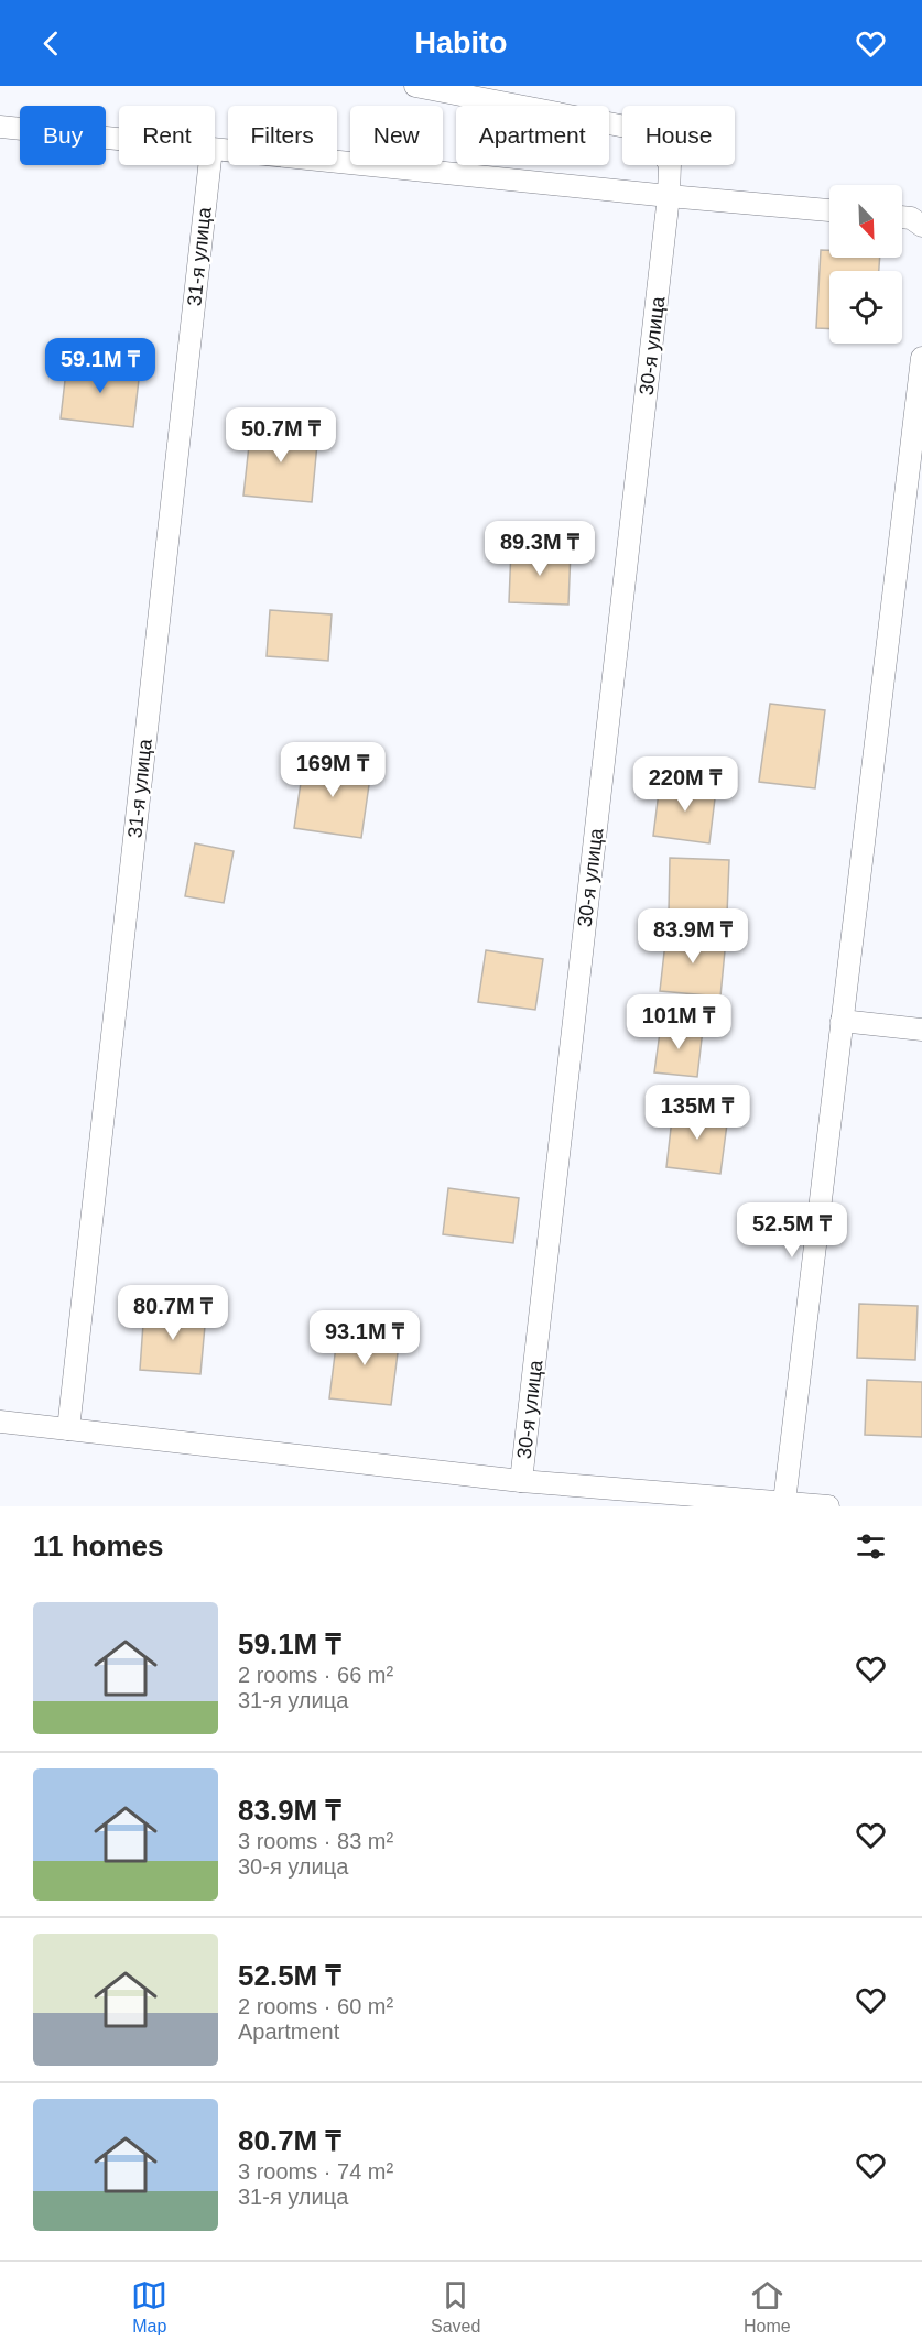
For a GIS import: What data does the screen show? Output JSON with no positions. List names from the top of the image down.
{
  "streets": {
    "street": ["31-я улица", "30-я улица"]
  },
  "north": "bottom right",
  "page": {
    "header": "Habito",
    "chip": [
      "Buy",
      "Rent",
      "Filters",
      "New",
      "Apartment",
      "House"
    ],
    "price": [
      "59.1M ₸",
      "50.7M ₸",
      "89.3M ₸",
      "169M ₸",
      "220M ₸",
      "83.9M ₸",
      "101M ₸",
      "135M ₸",
      "52.5M ₸",
      "80.7M ₸",
      "93.1M ₸"
    ],
    "heading": "11 homes",
    "list": [
      {
        "name": "59.1M ₸",
        "note": "2 rooms · 66 m² · 31-я улица"
      },
      {
        "name": "83.9M ₸",
        "note": "3 rooms · 83 m² · 30-я улица"
      },
      {
        "name": "52.5M ₸",
        "note": "2 rooms · 60 m² · Apartment"
      },
      {
        "name": "80.7M ₸",
        "note": "3 rooms · 74 m² · 31-я улица"
      }
    ],
    "tabs": ["Map", "Saved", "Home"]
  }
}
